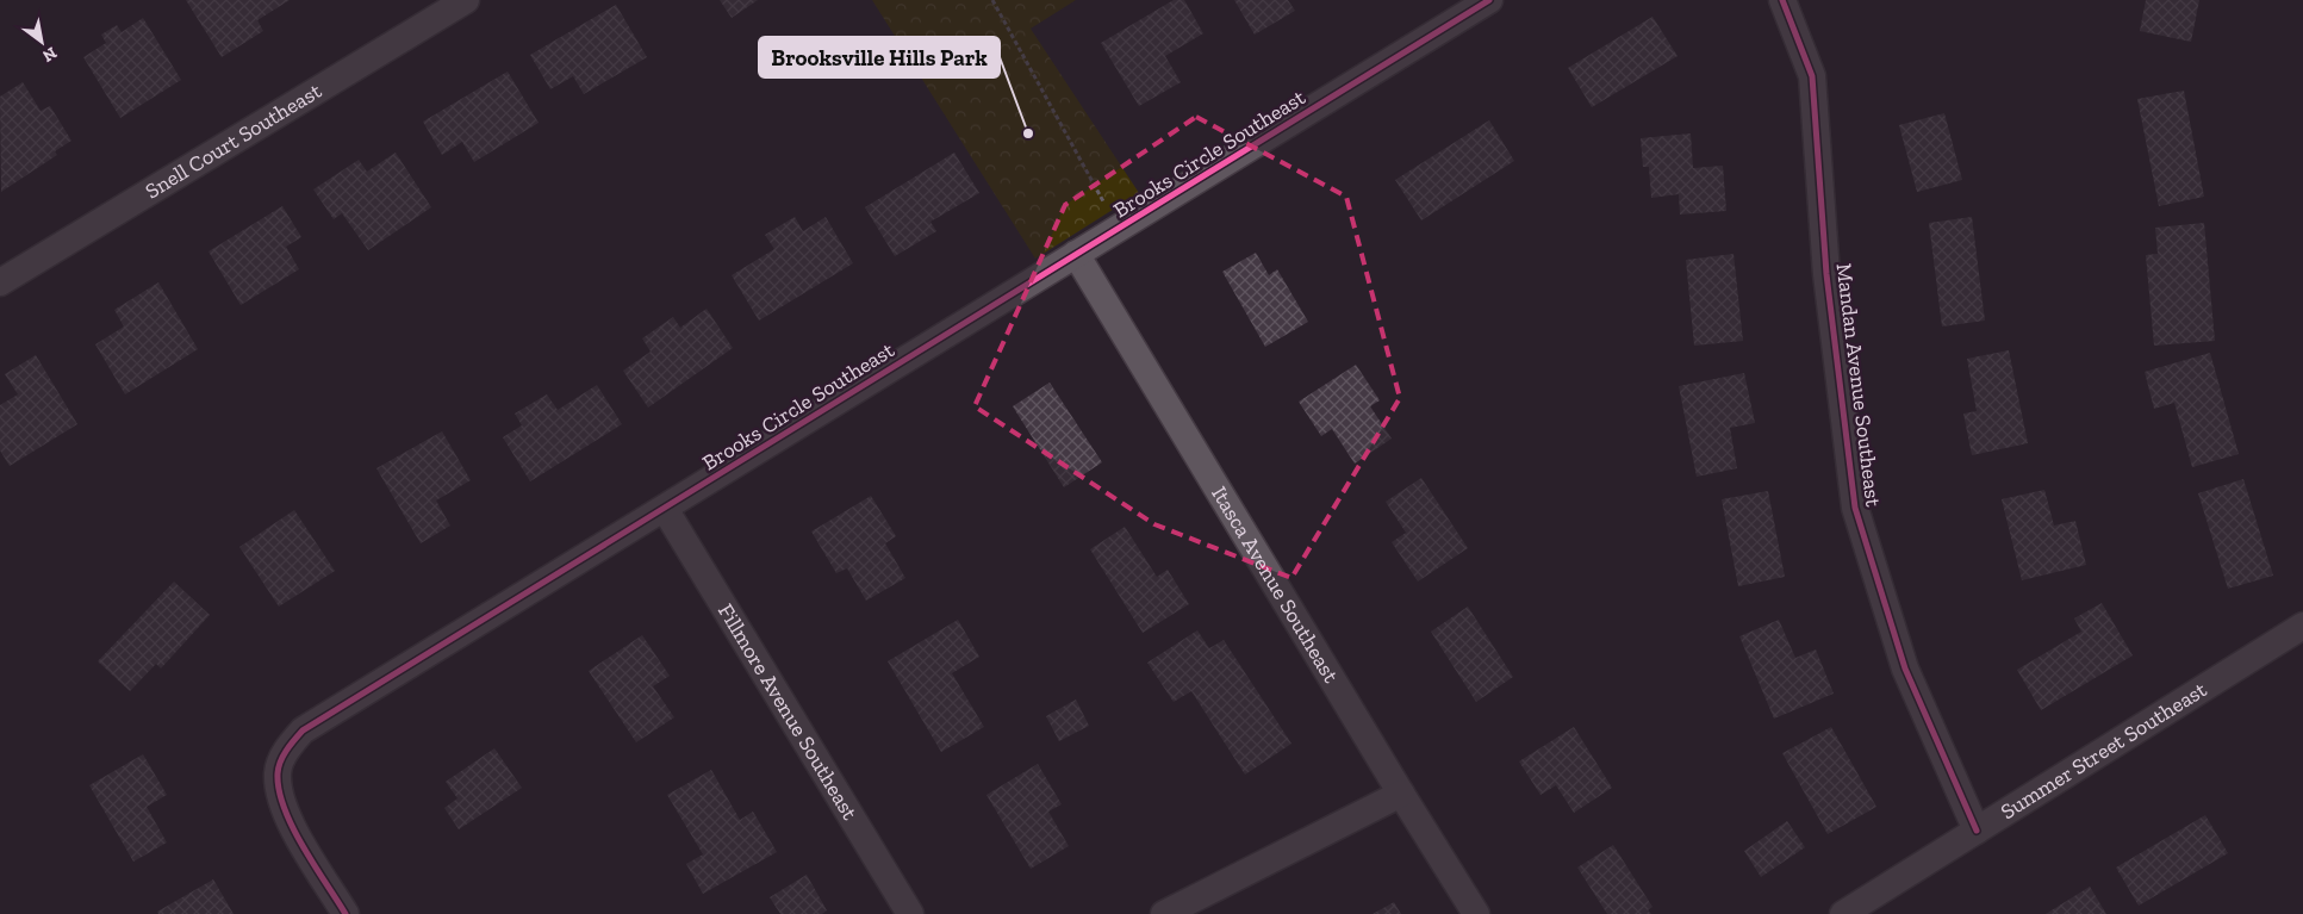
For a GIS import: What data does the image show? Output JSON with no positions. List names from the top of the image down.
{
  "streets": {
    "street": [
      "Snell Court Southeast",
      "Brooks Circle Southeast",
      "Mandan Avenue Southeast",
      "Itasca Avenue Southeast",
      "Fillmore Avenue Southeast",
      "Summer Street Southeast"
    ]
  },
  "crossings": [
    ["Brooks Circle Southeast", "Itasca Avenue Southeast"],
    ["Brooks Circle Southeast", "Fillmore Avenue Southeast"],
    ["Mandan Avenue Southeast", "Summer Street Southeast"]
  ],
  "places": ["Brooksville Hills Park"],
  "north": "bottom right"
}
